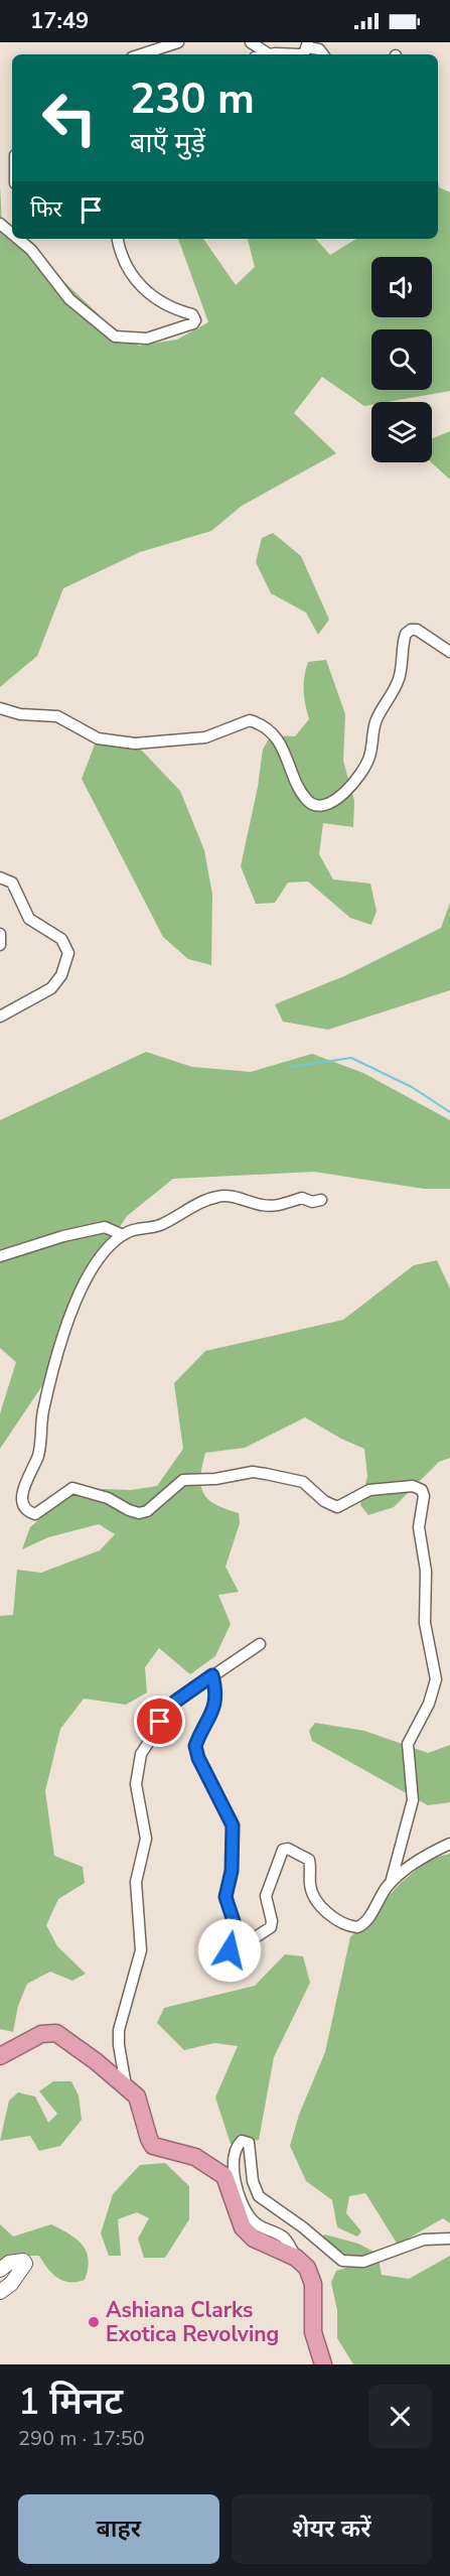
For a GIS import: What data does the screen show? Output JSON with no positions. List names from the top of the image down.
{
  "places": ["Ashiana Clarks Exotica Revolving"],
  "page": {
    "status": "17:49",
    "turn": ["230 m", "बाएँ मुड़ें"],
    "then": "फिर",
    "heading": ["1 मिनट", "290 m · 17:50"],
    "buttons": ["बाहर", "शेयर करें"]
  }
}
